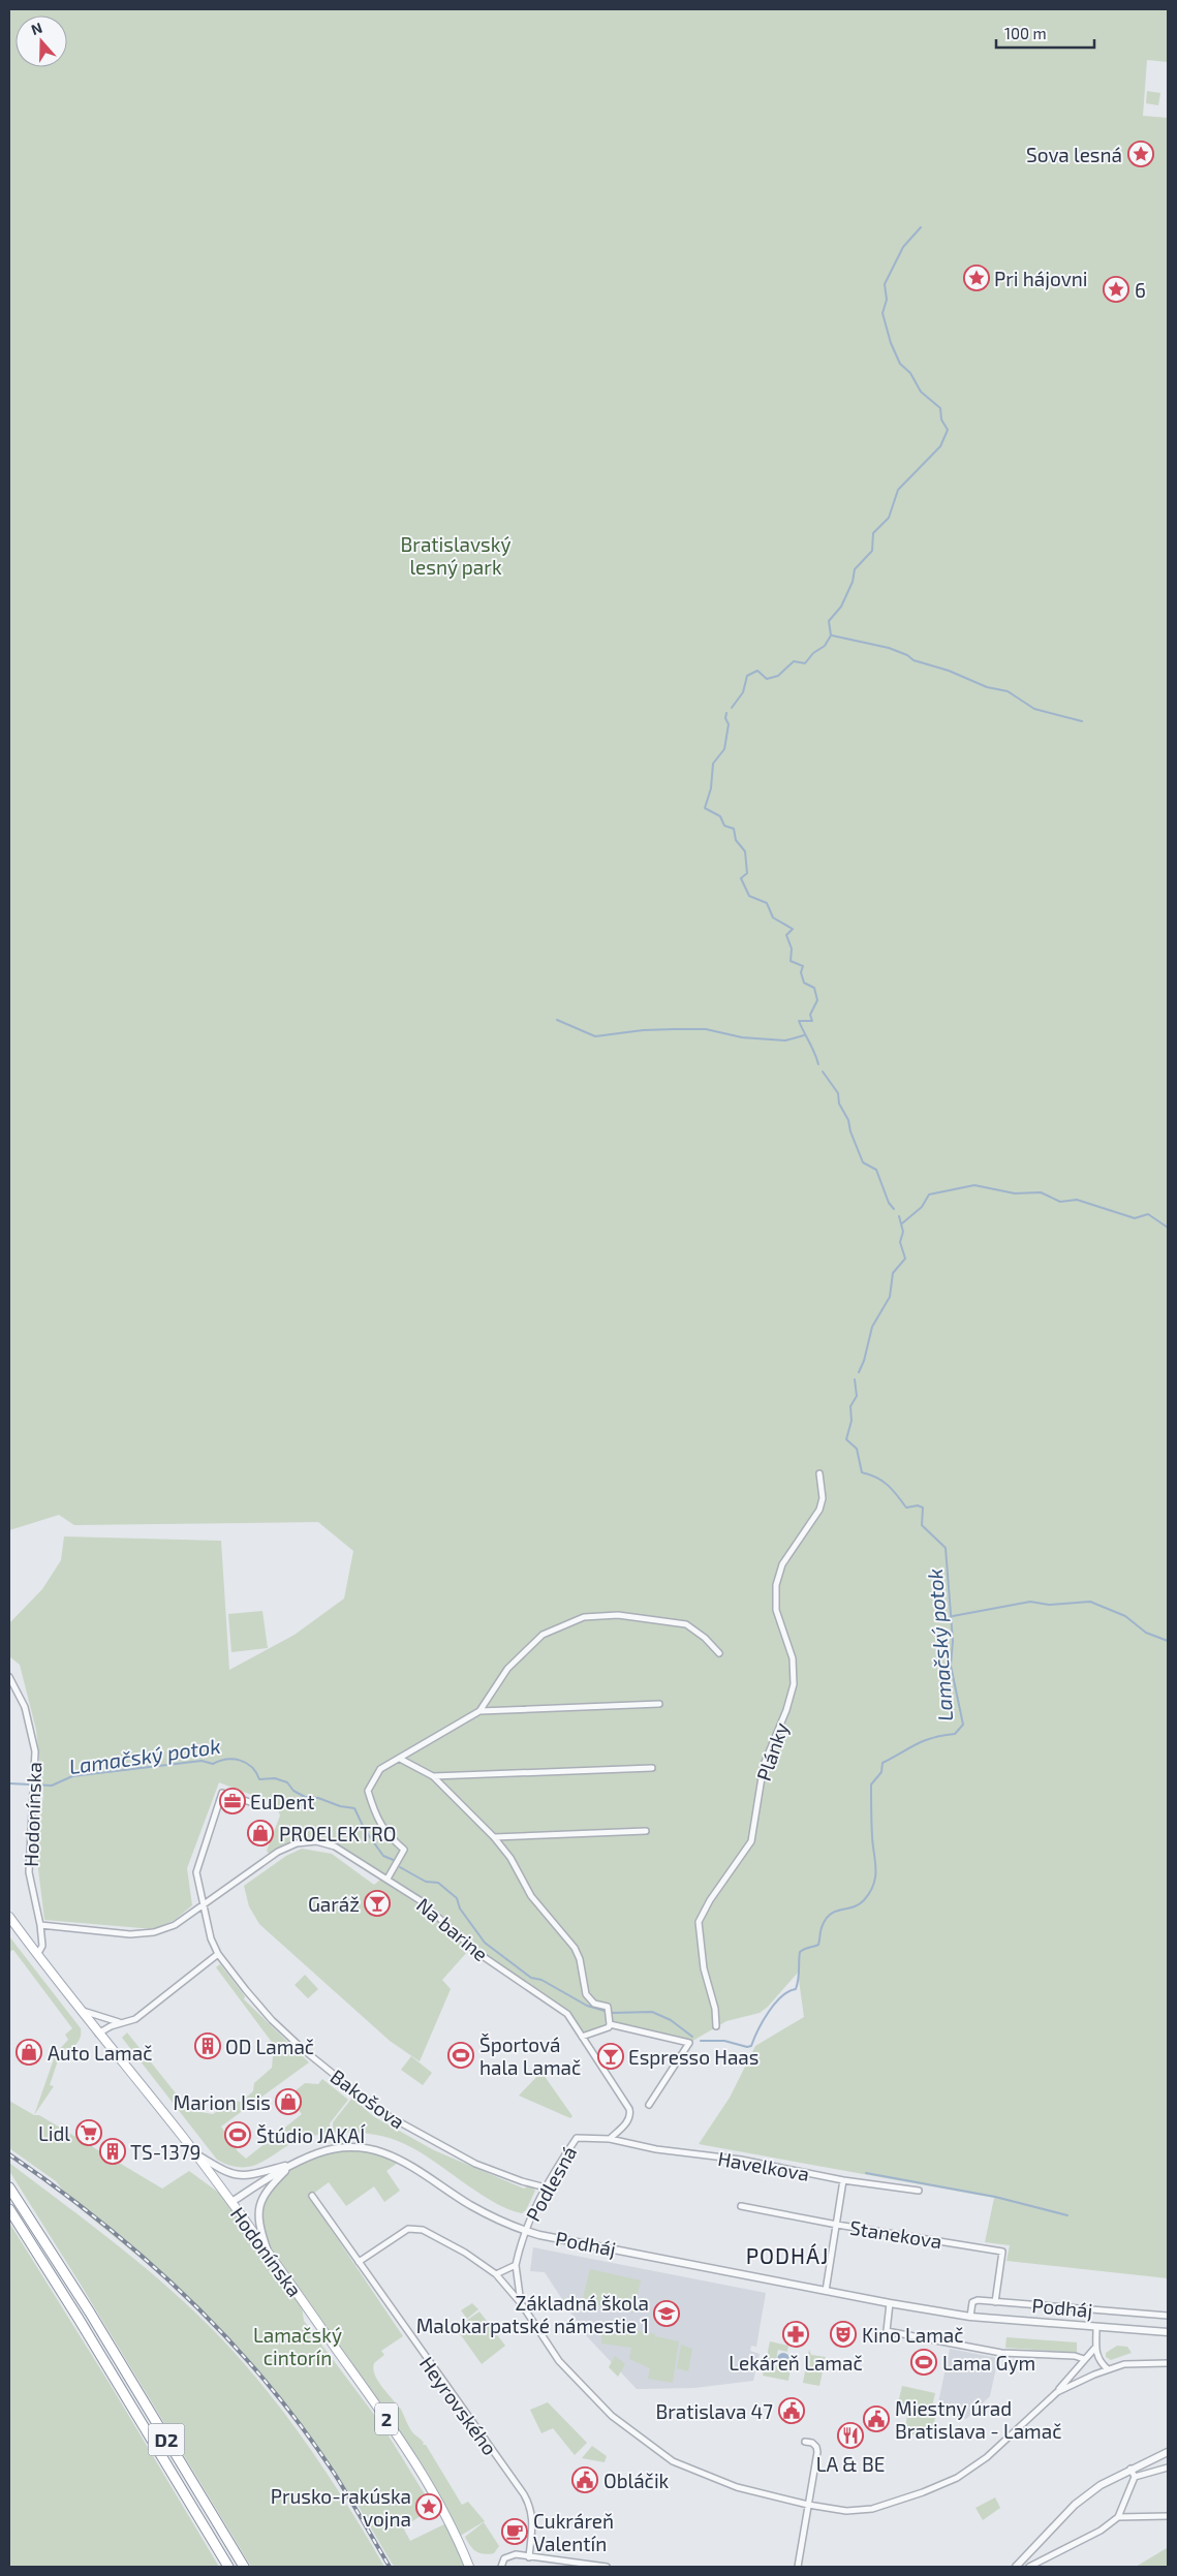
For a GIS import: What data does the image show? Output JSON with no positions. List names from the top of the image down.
{
  "streets": {
    "highway": ["D2"],
    "main road": ["Hodonínska", "2"],
    "street": [
      "Plánky",
      "Na barine",
      "Bakošova",
      "Havelkova",
      "Podlesná",
      "Stanekova",
      "Podháj",
      "Heyrovského"
    ]
  },
  "crossings": [
    ["Hodonínska", "Na barine"],
    ["Hodonínska", "Podháj"],
    ["Na barine", "Bakošova"],
    ["Na barine", "Havelkova"],
    ["Na barine", "Podlesná"],
    ["Bakošova", "Podlesná"],
    ["Havelkova", "Podlesná"],
    ["Podlesná", "Podháj"],
    ["Stanekova", "Podháj"]
  ],
  "districts": ["PODHÁJ"],
  "water": ["Lamačský potok"],
  "parks": ["Bratislavský lesný park", "Lamačský cintorín"],
  "places": {
    "place": [
      "Sova lesná",
      "Pri hájovni",
      "6",
      "Prusko-rakúska vojna"
    ],
    "office": ["EuDent"],
    "shop": ["PROELEKTRO", "Auto Lamač", "Marion Isis"],
    "bar": ["Garáž", "Espresso Haas"],
    "building": ["OD Lamač", "TS-1379"],
    "sports": ["Športová hala Lamač", "Štúdio JAKAÍ", "Lama Gym"],
    "supermarket": ["Lidl"],
    "school or university": ["Základná škola Malokarpatské námestie 1"],
    "pharmacy": ["Lekáreň Lamač"],
    "theatre": ["Kino Lamač"],
    "public building": ["Bratislava 47", "Miestny úrad Bratislava - Lamač", "Obláčik"],
    "restaurant": ["LA & BE"],
    "cafe": ["Cukráreň Valentín"]
  },
  "scale_bar": "100 m",
  "north": "top"
}
